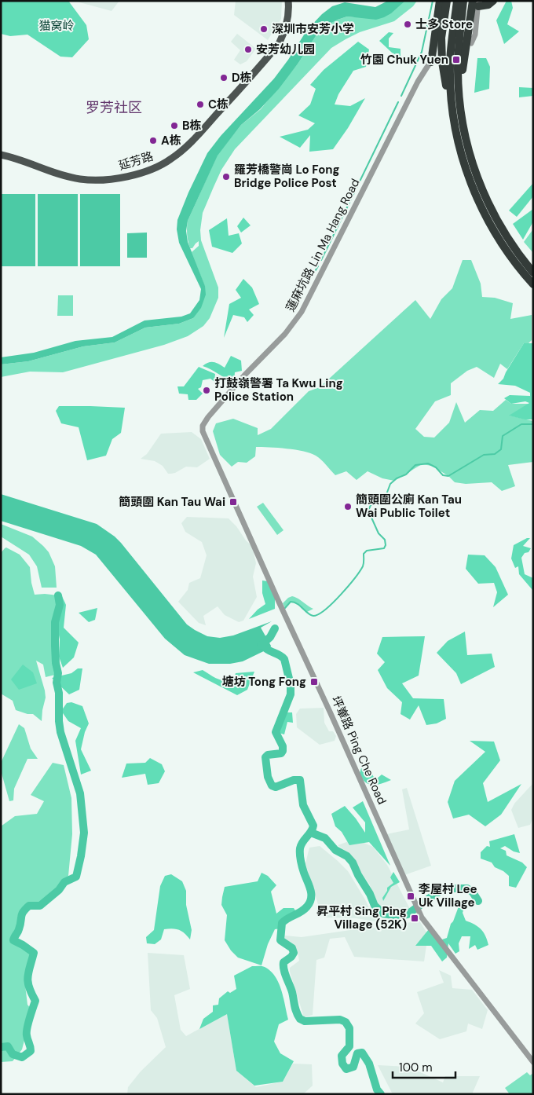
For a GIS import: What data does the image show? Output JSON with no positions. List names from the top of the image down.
{
  "streets": {
    "main road": ["延芳路"],
    "street": ["蓮麻坑路 Lin Ma Hang Road", "坪輋路 Ping Che Road"]
  },
  "crossings": [
    ["蓮麻坑路 Lin Ma Hang Road", "坪輋路 Ping Che Road"]
  ],
  "districts": ["罗芳社区"],
  "parks": ["猫窝岭"],
  "places": {
    "other": [
      "士多 Store",
      "深圳市安芳小学",
      "安芳幼儿园",
      "D栋",
      "C栋",
      "B栋",
      "A栋",
      "羅芳橋警崗 Lo Fong Bridge Police Post",
      "打鼓嶺警署 Ta Kwu Ling Police Station",
      "簡頭圍公廁 Kan Tau Wai Public Toilet"
    ],
    "transit": [
      "竹園 Chuk Yuen",
      "簡頭圍 Kan Tau Wai",
      "塘坊 Tong Fong",
      "李屋村 Lee Uk Village",
      "昇平村 Sing Ping Village (52K)"
    ]
  },
  "scale_bar": "100 m"
}
